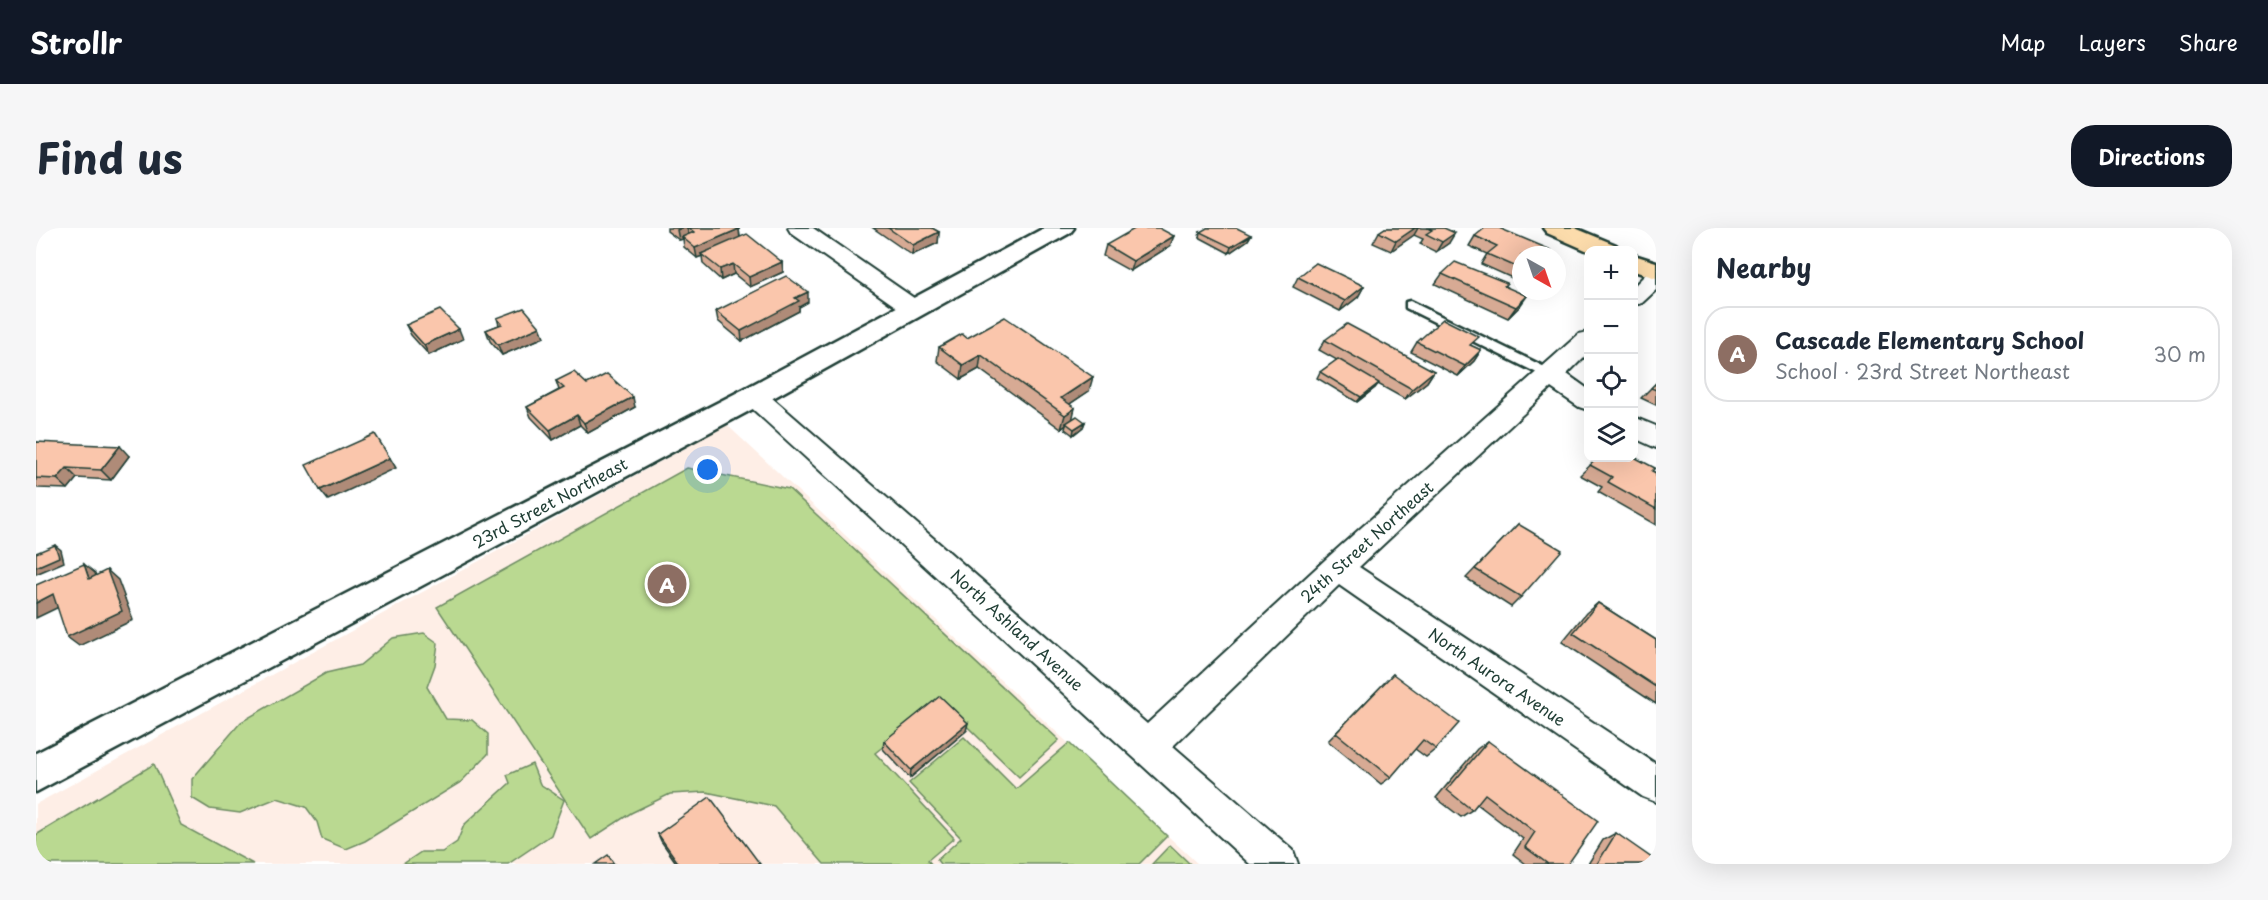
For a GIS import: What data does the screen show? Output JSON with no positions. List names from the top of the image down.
{
  "streets": {
    "street": [
      "23rd Street Northeast",
      "24th Street Northeast",
      "North Ashland Avenue",
      "North Aurora Avenue"
    ]
  },
  "crossings": [
    ["23rd Street Northeast", "North Ashland Avenue"],
    ["24th Street Northeast", "North Ashland Avenue"],
    ["24th Street Northeast", "North Aurora Avenue"]
  ],
  "north": "bottom right",
  "page": {
    "header": "Strollr",
    "nav": ["Map", "Layers", "Share"],
    "title": "Find us",
    "buttons": "Directions",
    "heading": "Nearby",
    "map_buttons": ["+", "−"],
    "list": [
      {
        "mark": "A",
        "name": "Cascade Elementary School",
        "note": "School · 23rd Street Northeast",
        "value": "30 m"
      }
    ],
    "pins": "A"
  }
}
